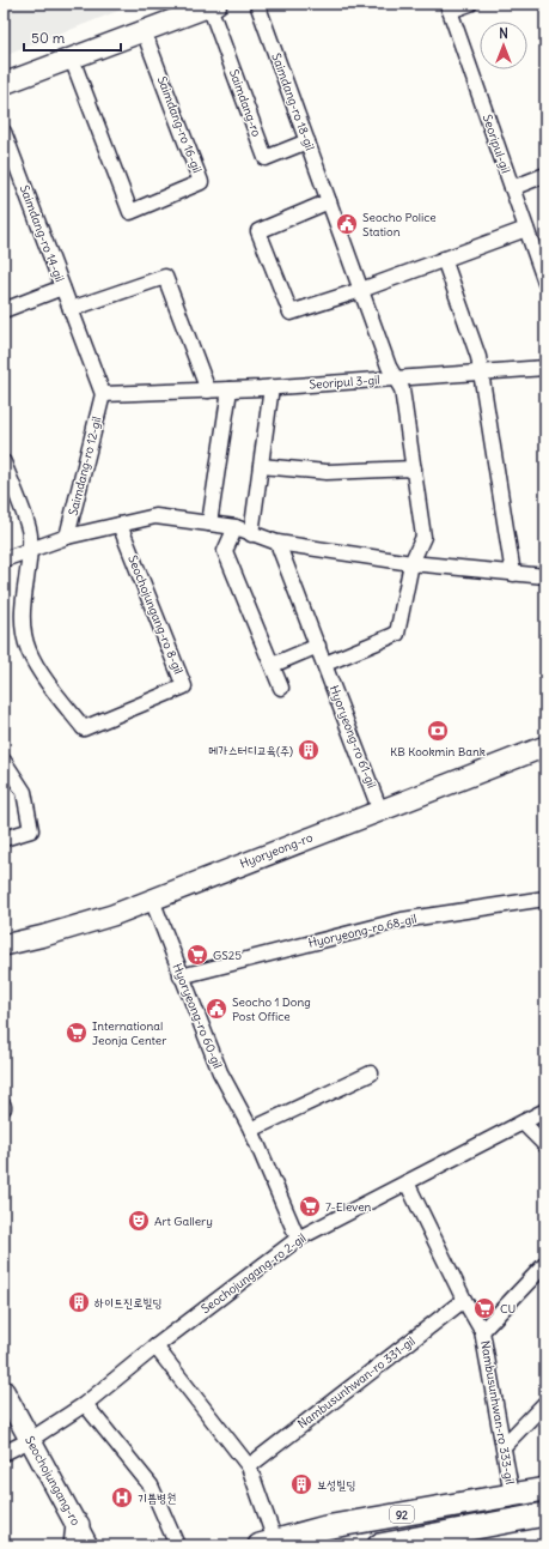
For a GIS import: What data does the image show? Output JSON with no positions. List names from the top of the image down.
{
  "streets": {
    "main road": [
      "Saimdang-ro",
      "Hyoryeong-ro",
      "Seochojungang-ro",
      "92"
    ],
    "street": [
      "Saimdang-ro 18-gil",
      "Saimdang-ro 16-gil",
      "Seoripul-gil",
      "Saimdang-ro 14-gil",
      "Seoripul 3-gil",
      "Saimdang-ro 12-gil",
      "Seochojungang-ro 8-gil",
      "Hyoryeong-ro 61-gil",
      "Hyoryeong-ro 68-gil",
      "Hyoryeong-ro 60-gil",
      "Seochojungang-ro 2-gil",
      "Nambusunhwan-ro 331-gil",
      "Nambusunhwan-ro 333-gil"
    ]
  },
  "crossings": [
    ["Saimdang-ro 18-gil", "Saimdang-ro"],
    ["Saimdang-ro 18-gil", "Seoripul 3-gil"],
    ["Saimdang-ro", "Saimdang-ro 16-gil"],
    ["Saimdang-ro 14-gil", "Seoripul 3-gil"],
    ["Saimdang-ro 14-gil", "Saimdang-ro 12-gil"],
    ["Seoripul 3-gil", "Saimdang-ro 12-gil"],
    ["Hyoryeong-ro 61-gil", "Hyoryeong-ro"],
    ["Hyoryeong-ro", "Hyoryeong-ro 60-gil"],
    ["Hyoryeong-ro 68-gil", "Hyoryeong-ro 60-gil"],
    ["Hyoryeong-ro 60-gil", "Seochojungang-ro 2-gil"],
    ["Seochojungang-ro 2-gil", "Nambusunhwan-ro 333-gil"],
    ["Seochojungang-ro 2-gil", "Seochojungang-ro"],
    ["Nambusunhwan-ro 331-gil", "Nambusunhwan-ro 333-gil"],
    ["Nambusunhwan-ro 333-gil", "92"]
  ],
  "places": {
    "public building": ["Seocho Police Station", "Seocho 1 Dong Post Office"],
    "bank": ["KB Kookmin Bank"],
    "building": ["메가스터디교육(주)", "하이트진로빌딩", "보성빌딩"],
    "supermarket": [
      "GS25",
      "International Jeonja Center",
      "7-Eleven",
      "CU"
    ],
    "theatre": ["Art Gallery"],
    "hospital": ["기쁨병원"]
  },
  "scale_bar": "50 m",
  "north": "top"
}
